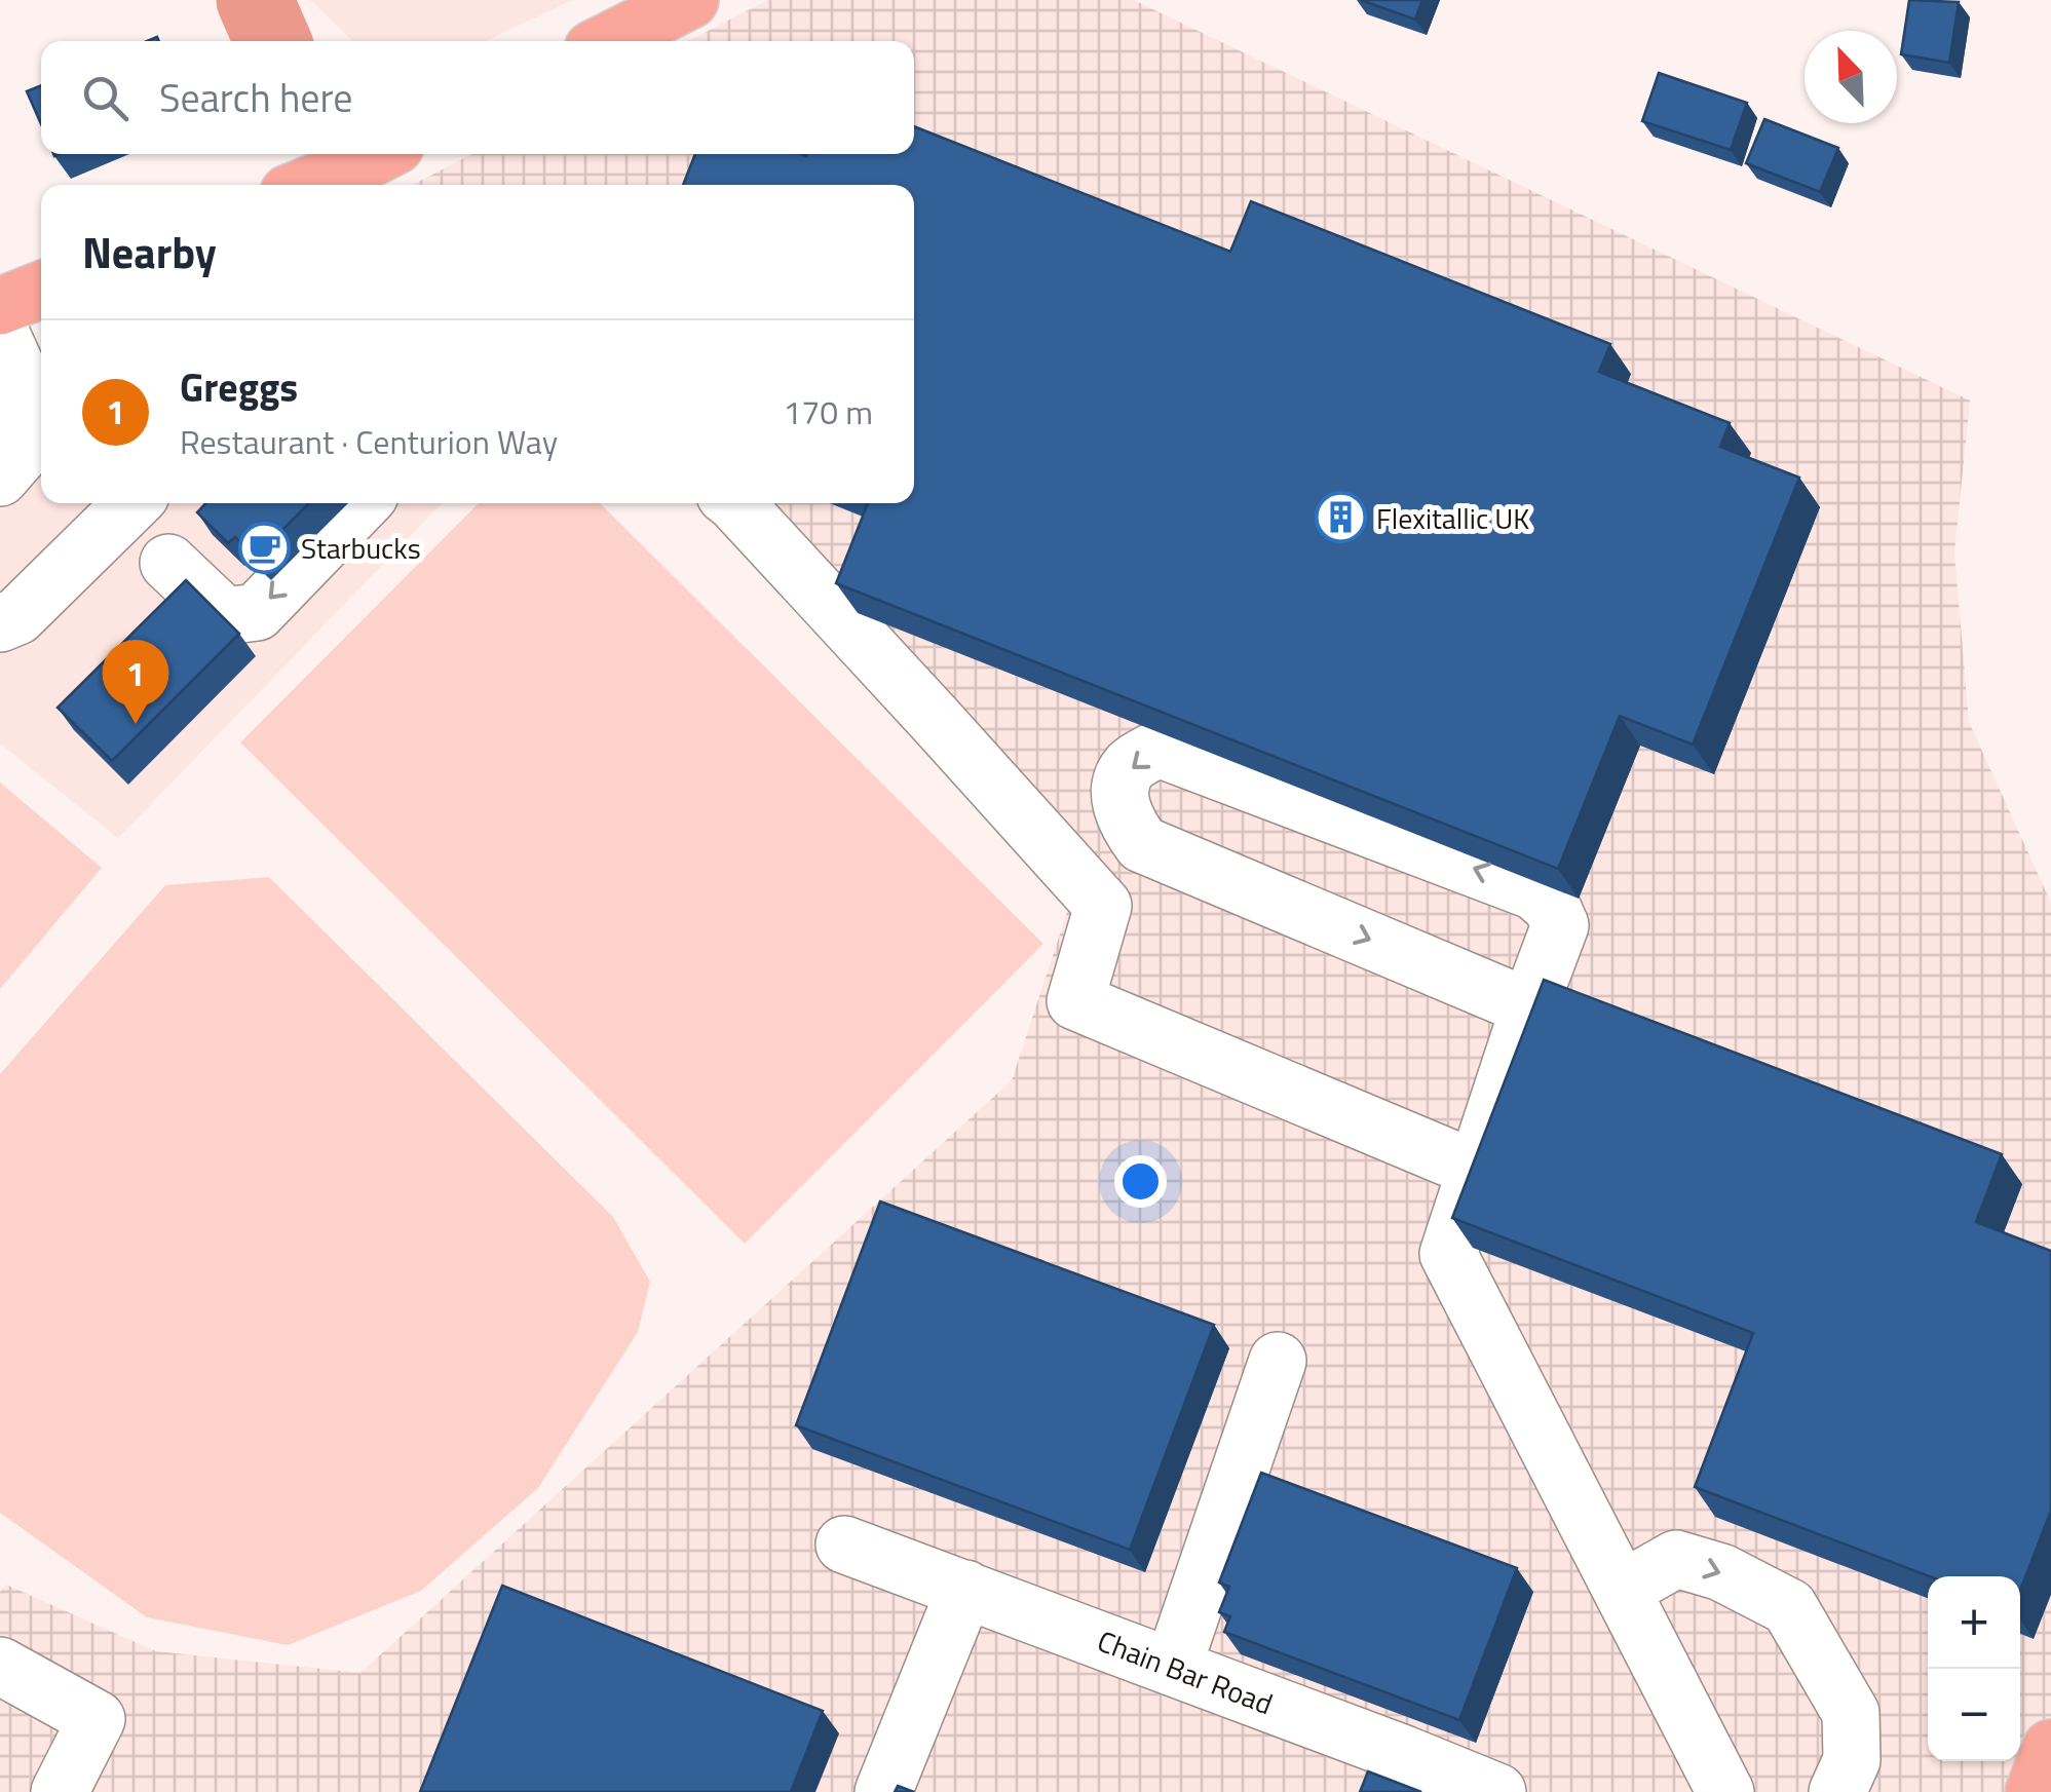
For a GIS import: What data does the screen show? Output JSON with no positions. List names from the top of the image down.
{
  "streets": {
    "street": ["Chain Bar Road"]
  },
  "places": {
    "building": ["Flexitallic UK"],
    "cafe": ["Starbucks"]
  },
  "north": "top left",
  "page": {
    "search": "Search here",
    "heading": "Nearby",
    "list": [
      {
        "mark": "1",
        "name": "Greggs",
        "note": "Restaurant · Centurion Way",
        "value": "170 m"
      }
    ],
    "pins": "1",
    "map_buttons": ["+", "−"]
  }
}
